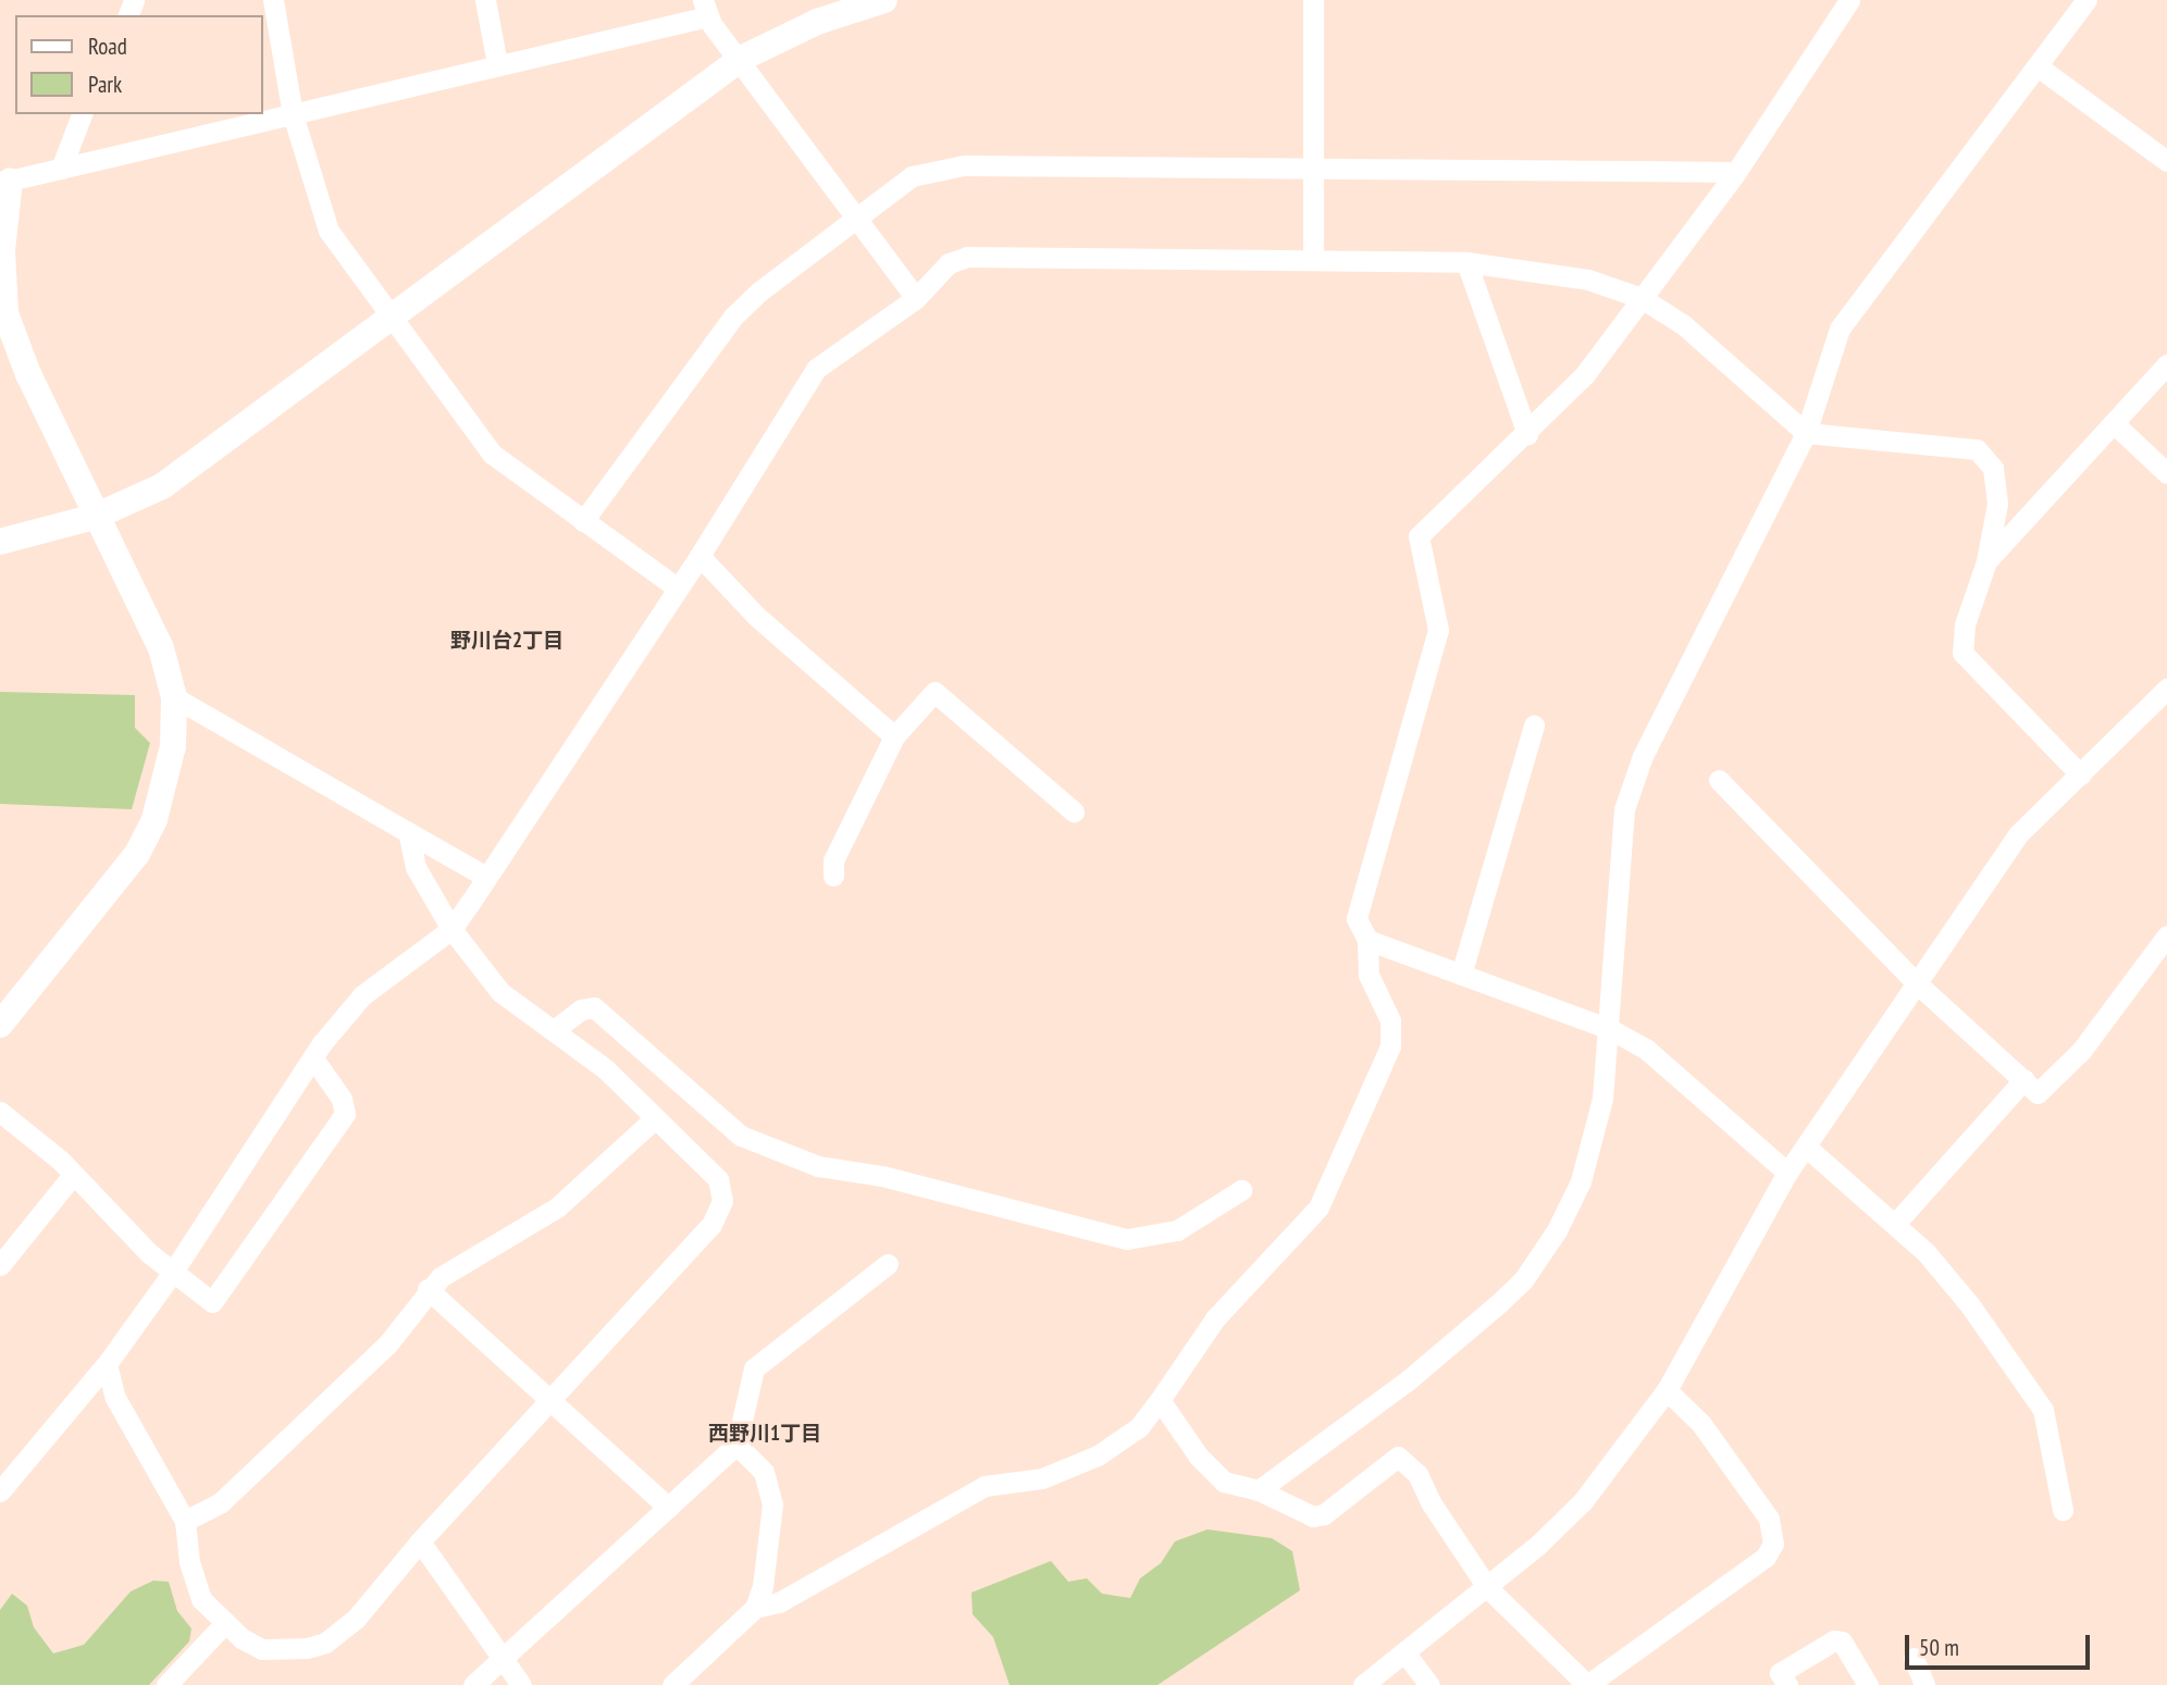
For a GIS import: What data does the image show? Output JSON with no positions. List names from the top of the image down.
{
  "districts": ["野川台2丁目", "西野川1丁目"],
  "legend": ["Road", "Park"],
  "scale_bar": "50 m"
}
